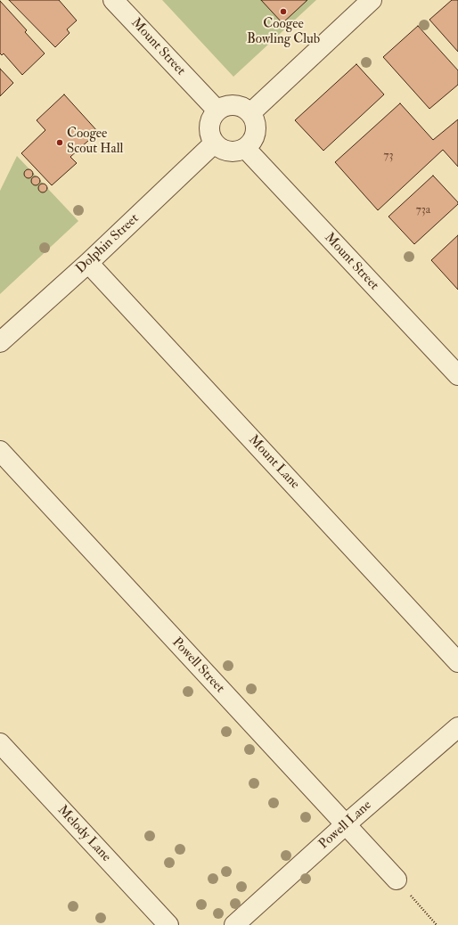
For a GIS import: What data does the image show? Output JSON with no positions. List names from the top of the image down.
{
  "streets": {
    "street": [
      "Mount Street",
      "Dolphin Street",
      "Mount Lane",
      "Powell Street",
      "Powell Lane",
      "Melody Lane"
    ]
  },
  "crossings": [
    ["Mount Street", "Dolphin Street"],
    ["Dolphin Street", "Mount Lane"],
    ["Powell Street", "Powell Lane"]
  ],
  "places": ["Coogee Bowling Club", "Coogee Scout Hall"],
  "house_numbers": ["73", "73a"]
}
